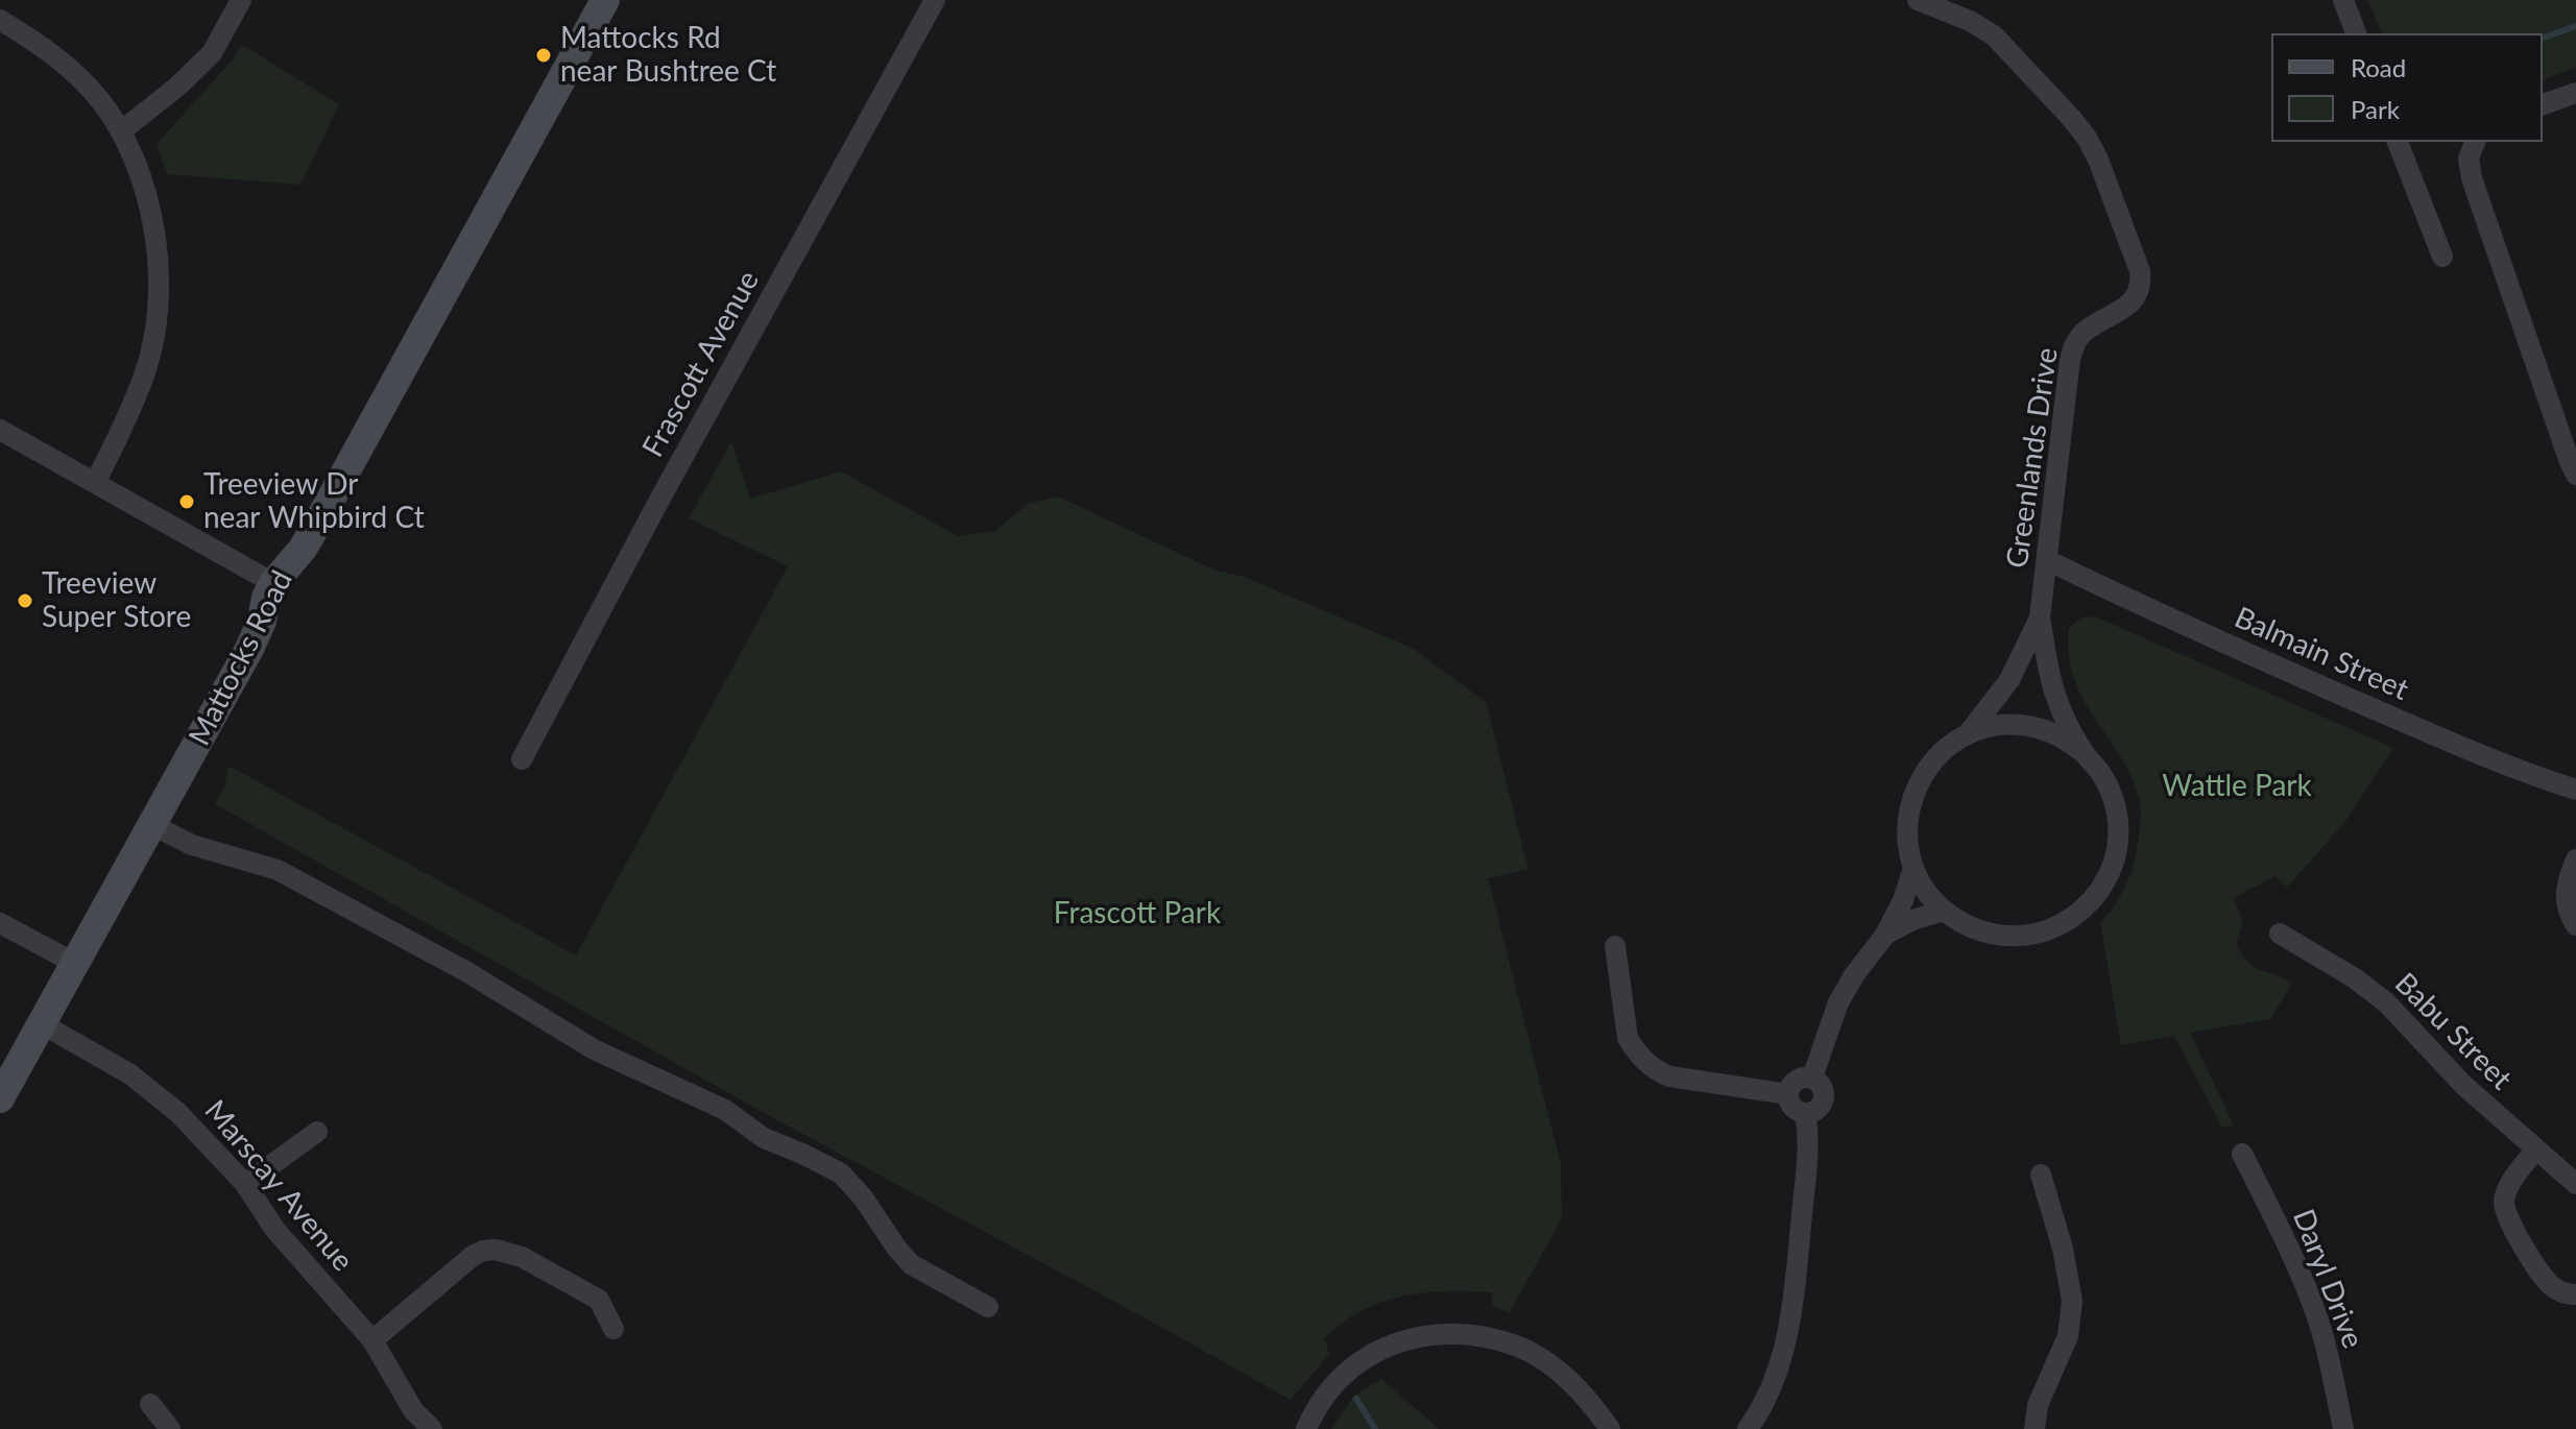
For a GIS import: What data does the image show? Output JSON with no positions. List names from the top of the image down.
{
  "streets": {
    "street": [
      "Frascott Avenue",
      "Greenlands Drive",
      "Balmain Street",
      "Mattocks Road",
      "Babu Street",
      "Marscay Avenue",
      "Daryl Drive"
    ]
  },
  "crossings": [
    ["Greenlands Drive", "Balmain Street"],
    ["Mattocks Road", "Marscay Avenue"]
  ],
  "parks": ["Wattle Park", "Frascott Park"],
  "places": ["Mattocks Rd near Bushtree Ct", "Treeview Dr near Whipbird Ct", "Treeview Super Store"],
  "legend": ["Road", "Park"]
}
